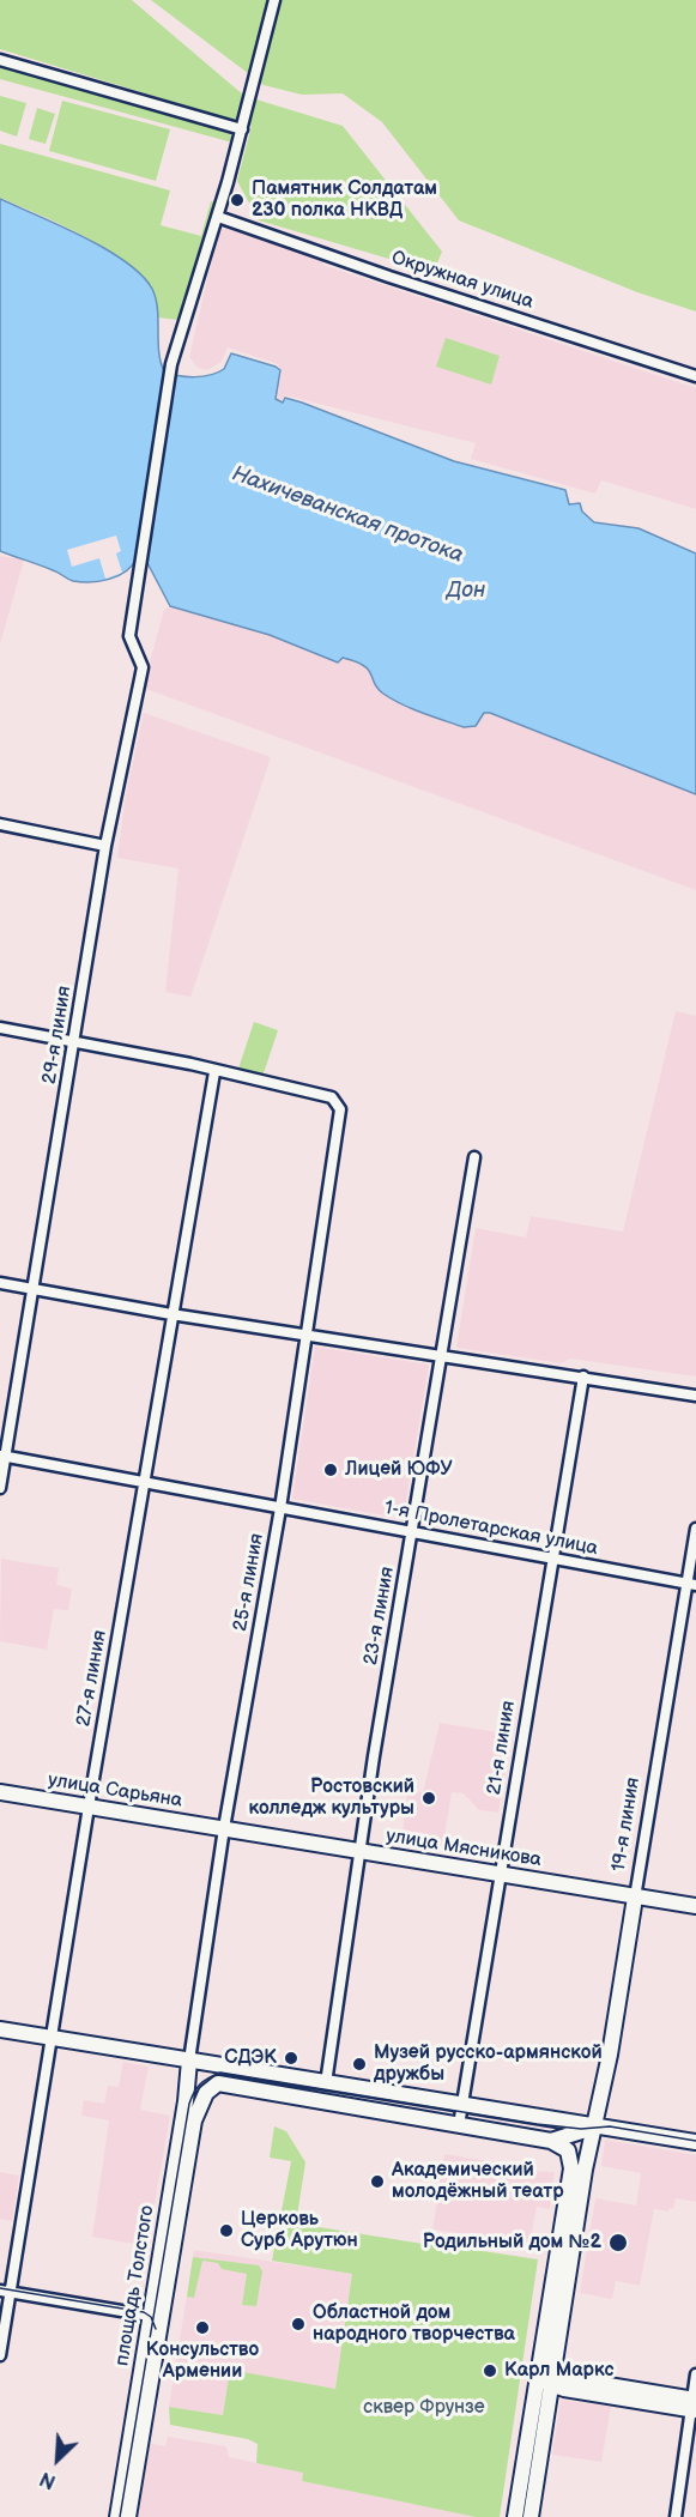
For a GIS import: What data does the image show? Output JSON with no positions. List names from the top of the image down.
{
  "streets": {
    "main road": [
      "улица Сарьяна",
      "19-я линия",
      "улица Мясникова",
      "площадь Толстого"
    ],
    "street": [
      "Окружная улица",
      "29-я линия",
      "1-я Пролетарская улица",
      "25-я линия",
      "23-я линия",
      "27-я линия",
      "21-я линия"
    ]
  },
  "crossings": [
    ["Окружная улица", "29-я линия"],
    ["29-я линия", "1-я Пролетарская улица"],
    ["1-я Пролетарская улица", "25-я линия"],
    ["1-я Пролетарская улица", "23-я линия"],
    ["1-я Пролетарская улица", "27-я линия"],
    ["1-я Пролетарская улица", "21-я линия"],
    ["1-я Пролетарская улица", "19-я линия"],
    ["25-я линия", "27-я линия"],
    ["25-я линия", "улица Сарьяна"],
    ["25-я линия", "улица Мясникова"],
    ["25-я линия", "площадь Толстого"],
    ["23-я линия", "улица Мясникова"],
    ["27-я линия", "улица Сарьяна"],
    ["21-я линия", "улица Мясникова"],
    ["улица Сарьяна", "улица Мясникова"],
    ["19-я линия", "улица Мясникова"]
  ],
  "water": ["Нахичеванская протока", "Дон"],
  "parks": ["сквер Фрунзе"],
  "places": [
    "Памятник Солдатам 230 полка НКВД",
    "Лицей ЮФУ",
    "Ростовский колледж культуры",
    "СДЭК",
    "Музей русско-армянской дружбы",
    "Академический молодёжный театр",
    "Церковь Сурб Арутюн",
    "Родильный дом №2",
    "Областной дом народного творчества",
    "Консульство Армении",
    "Карл Маркс"
  ],
  "north": "bottom left"
}
